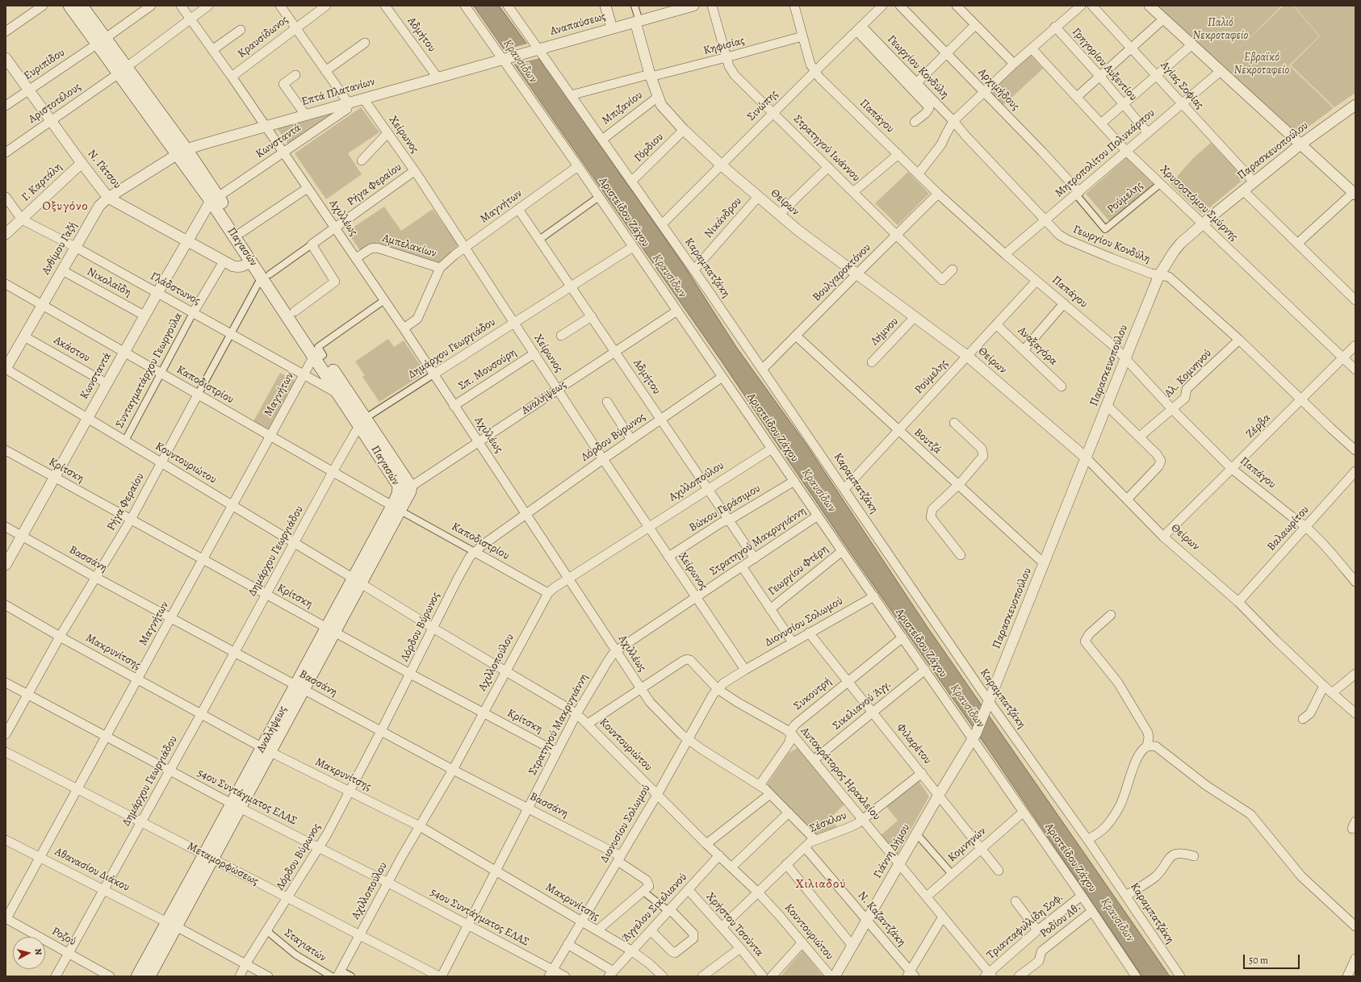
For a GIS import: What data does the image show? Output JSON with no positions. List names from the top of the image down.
{
  "streets": {
    "main road": ["Παγασών", "Αναλήψεως"],
    "street": [
      "Αναπαύσεως",
      "Αδμήτου",
      "Κραυσίδωνος",
      "Κηφισίας",
      "Ευριπίδου",
      "Γρηγορίου Αυξεντίου",
      "Γεωργίου Κονδύλη",
      "Αγίας Σοφίας",
      "Αρχιμήδους",
      "Επτά Πλατανίων",
      "Αριστοτέλους",
      "Σινώπης",
      "Μπιζανίου",
      "Παπάγου",
      "Χείρωνος",
      "Κωνσταντά",
      "Γόρδιου",
      "Στρατηγού Ιωάννου",
      "Παρασκευοπούλου",
      "Μητροπολίτου Πολυκάρπου",
      "Ν. Γάτσου",
      "Γ. Καρτάλη",
      "Ρήγα Φεραίου",
      "Ρούμελης",
      "Θείρων",
      "Χρυσοστόμου Σμύρνης",
      "Μαγνήτων",
      "Αριστείδου Ζάχου",
      "Αχιλλέως",
      "Νικάνδρου",
      "Αμπελακίων",
      "Ανθίμου Γαζή",
      "Καραμπατζάκη",
      "Βουλγαροκτόνου",
      "Νικολαΐδη",
      "Γλάδστωνος",
      "Λήμνου",
      "Αναξαγόρα",
      "Δημάρχου Γεωργιάδου",
      "Ακάστου",
      "Σπ. Μουσούρη",
      "Συνταγματάρχου Γεωργούλα",
      "Αλ. Κομνηνού",
      "Καποδιστρίου",
      "Ζέρβα",
      "Λόρδου Βύρωνος",
      "Βουτζά",
      "Κουντουριώτου",
      "Κρίτσκη",
      "Αχιλλοπούλου",
      "Βώκου Γεράσιμου",
      "Βαλαωρίτου",
      "Στρατηγού Μακρυγιάννη",
      "Βασσάνη",
      "Γεωργίου Φτέρη",
      "Διονυσίου Σολωμού",
      "Μακρυνίτσης",
      "Συκουτρή",
      "Σικελιανού Άγγ.",
      "Φιλαρέτου",
      "Αυτοκράτορος Ηρακλείου",
      "54ου Συντάγματος ΕΛΑΣ",
      "Σέσκλου",
      "Κομνηνών",
      "Γιάννη Δήμου",
      "Μεταμορφώσεως",
      "Αθανασίου Διάκου",
      "Άγγελου Σικελιανού",
      "Ν. Καζαντζάκη",
      "Ροδίου Αθ.",
      "Χρήστου Τσούντα",
      "Τριανταφυλλίδη Σοφ.",
      "Ροζού",
      "Σταγιατών"
    ]
  },
  "crossings": [
    ["Αναπαύσεως", "Επτά Πλατανίων"],
    ["Αναπαύσεως", "Θείρων"],
    ["Αναπαύσεως", "Αριστείδου Ζάχου"],
    ["Αναπαύσεως", "Καραμπατζάκη"],
    ["Αδμήτου", "Επτά Πλατανίων"],
    ["Αδμήτου", "Μαγνήτων"],
    ["Αδμήτου", "Δημάρχου Γεωργιάδου"],
    ["Αδμήτου", "Αναλήψεως"],
    ["Αδμήτου", "Λόρδου Βύρωνος"],
    ["Αδμήτου", "Αχιλλοπούλου"],
    ["Αδμήτου", "Βώκου Γεράσιμου"],
    ["Αδμήτου", "Στρατηγού Μακρυγιάννη"],
    ["Κραυσίδωνος", "Αχιλλέως"],
    ["Κηφισίας", "Παπάγου"],
    ["Κηφισίας", "Στρατηγού Ιωάννου"],
    ["Κηφισίας", "Θείρων"],
    ["Κηφισίας", "Καραμπατζάκη"],
    ["Ευριπίδου", "Ν. Γάτσου"],
    ["Ευριπίδου", "Παγασών"],
    ["Γρηγορίου Αυξεντίου", "Μητροπολίτου Πολυκάρπου"],
    ["Γεωργίου Κονδύλη", "Σινώπης"],
    ["Γεωργίου Κονδύλη", "Παρασκευοπούλου"],
    ["Γεωργίου Κονδύλη", "Μητροπολίτου Πολυκάρπου"],
    ["Γεωργίου Κονδύλη", "Αλ. Κομνηνού"],
    ["Γεωργίου Κονδύλη", "Ζέρβα"],
    ["Αγίας Σοφίας", "Παρασκευοπούλου"],
    ["Αγίας Σοφίας", "Μητροπολίτου Πολυκάρπου"],
    ["Αρχιμήδους", "Μητροπολίτου Πολυκάρπου"],
    ["Αρχιμήδους", "Ρούμελης"],
    ["Επτά Πλατανίων", "Χείρωνος"],
    ["Επτά Πλατανίων", "Κωνσταντά"],
    ["Επτά Πλατανίων", "Αριστείδου Ζάχου"],
    ["Επτά Πλατανίων", "Αχιλλέως"],
    ["Επτά Πλατανίων", "Παγασών"],
    ["Επτά Πλατανίων", "Ανθίμου Γαζή"],
    ["Αριστοτέλους", "Ν. Γάτσου"],
    ["Αριστοτέλους", "Αχιλλέως"],
    ["Αριστοτέλους", "Παγασών"],
    ["Σινώπης", "Παπάγου"],
    ["Σινώπης", "Στρατηγού Ιωάννου"],
    ["Σινώπης", "Θείρων"],
    ["Σινώπης", "Καραμπατζάκη"],
    ["Μπιζανίου", "Θείρων"],
    ["Μπιζανίου", "Καραμπατζάκη"],
    ["Παπάγου", "Παρασκευοπούλου"],
    ["Παπάγου", "Μητροπολίτου Πολυκάρπου"],
    ["Παπάγου", "Ρούμελης"],
    ["Παπάγου", "Βουλγαροκτόνου"],
    ["Παπάγου", "Αλ. Κομνηνού"],
    ["Παπάγου", "Ζέρβα"],
    ["Παπάγου", "Βαλαωρίτου"],
    ["Χείρωνος", "Ρήγα Φεραίου"],
    ["Χείρωνος", "Μαγνήτων"],
    ["Χείρωνος", "Δημάρχου Γεωργιάδου"],
    ["Χείρωνος", "Σπ. Μουσούρη"],
    ["Χείρωνος", "Αναλήψεως"],
    ["Χείρωνος", "Λόρδου Βύρωνος"],
    ["Χείρωνος", "Αχιλλοπούλου"],
    ["Χείρωνος", "Βώκου Γεράσιμου"],
    ["Χείρωνος", "Στρατηγού Μακρυγιάννη"],
    ["Χείρωνος", "Διονυσίου Σολωμού"],
    ["Κωνσταντά", "Ν. Γάτσου"],
    ["Κωνσταντά", "Αχιλλέως"],
    ["Κωνσταντά", "Παγασών"],
    ["Κωνσταντά", "Νικολαΐδη"],
    ["Κωνσταντά", "Γλάδστωνος"],
    ["Κωνσταντά", "Ακάστου"],
    ["Κωνσταντά", "Καποδιστρίου"],
    ["Κωνσταντά", "Κουντουριώτου"],
    ["Κωνσταντά", "Κρίτσκη"],
    ["Κωνσταντά", "Βασσάνη"],
    ["Γόρδιου", "Θείρων"],
    ["Γόρδιου", "Καραμπατζάκη"],
    ["Στρατηγού Ιωάννου", "Βουλγαροκτόνου"],
    ["Παρασκευοπούλου", "Θείρων"],
    ["Παρασκευοπούλου", "Χρυσοστόμου Σμύρνης"],
    ["Παρασκευοπούλου", "Αριστείδου Ζάχου"],
    ["Παρασκευοπούλου", "Καραμπατζάκη"],
    ["Παρασκευοπούλου", "Βουτζά"],
    ["Παρασκευοπούλου", "Γιάννη Δήμου"],
    ["Μητροπολίτου Πολυκάρπου", "Χρυσοστόμου Σμύρνης"],
    ["Ν. Γάτσου", "Γ. Καρτάλη"],
    ["Ν. Γάτσου", "Παγασών"],
    ["Ν. Γάτσου", "Ανθίμου Γαζή"],
    ["Ν. Γάτσου", "Συνταγματάρχου Γεωργούλα"],
    ["Γ. Καρτάλη", "Γλάδστωνος"],
    ["Ρήγα Φεραίου", "Αχιλλέως"],
    ["Ρήγα Φεραίου", "Παγασών"],
    ["Ρήγα Φεραίου", "Γλάδστωνος"],
    ["Ρήγα Φεραίου", "Καποδιστρίου"],
    ["Ρήγα Φεραίου", "Κουντουριώτου"],
    ["Ρήγα Φεραίου", "Κρίτσκη"],
    ["Ρήγα Φεραίου", "Βασσάνη"],
    ["Ρήγα Φεραίου", "Μακρυνίτσης"],
    ["Ρήγα Φεραίου", "54ου Συντάγματος ΕΛΑΣ"],
    ["Ρούμελης", "Θείρων"],
    ["Ρούμελης", "Χρυσοστόμου Σμύρνης"],
    ["Ρούμελης", "Καραμπατζάκη"],
    ["Ρούμελης", "Αναξαγόρα"],
    ["Ρούμελης", "Βουτζά"],
    ["Θείρων", "Νικάνδρου"],
    ["Θείρων", "Βουλγαροκτόνου"],
    ["Θείρων", "Λήμνου"],
    ["Θείρων", "Ζέρβα"],
    ["Θείρων", "Βαλαωρίτου"],
    ["Χρυσοστόμου Σμύρνης", "Ζέρβα"],
    ["Μαγνήτων", "Αριστείδου Ζάχου"],
    ["Μαγνήτων", "Αχιλλέως"],
    ["Μαγνήτων", "Αμπελακίων"],
    ["Μαγνήτων", "Παγασών"],
    ["Μαγνήτων", "Γλάδστωνος"],
    ["Μαγνήτων", "Καποδιστρίου"],
    ["Μαγνήτων", "Κουντουριώτου"],
    ["Μαγνήτων", "Κρίτσκη"],
    ["Μαγνήτων", "Βασσάνη"],
    ["Μαγνήτων", "Μακρυνίτσης"],
    ["Μαγνήτων", "54ου Συντάγματος ΕΛΑΣ"],
    ["Μαγνήτων", "Μεταμορφώσεως"],
    ["Μαγνήτων", "Αθανασίου Διάκου"],
    ["Μαγνήτων", "Ροζού"],
    ["Αριστείδου Ζάχου", "Δημάρχου Γεωργιάδου"],
    ["Αριστείδου Ζάχου", "Αναλήψεως"],
    ["Αριστείδου Ζάχου", "Λόρδου Βύρωνος"],
    ["Αριστείδου Ζάχου", "Αχιλλοπούλου"],
    ["Αριστείδου Ζάχου", "Βώκου Γεράσιμου"],
    ["Αριστείδου Ζάχου", "Στρατηγού Μακρυγιάννη"],
    ["Αριστείδου Ζάχου", "Γεωργίου Φτέρη"],
    ["Αριστείδου Ζάχου", "Διονυσίου Σολωμού"],
    ["Αριστείδου Ζάχου", "Συκουτρή"],
    ["Αριστείδου Ζάχου", "Σικελιανού Άγγ."],
    ["Αριστείδου Ζάχου", "Κομνηνών"],
    ["Αριστείδου Ζάχου", "Γιάννη Δήμου"],
    ["Αριστείδου Ζάχου", "Ροδίου Αθ."],
    ["Αριστείδου Ζάχου", "Τριανταφυλλίδη Σοφ."],
    ["Αχιλλέως", "Αμπελακίων"],
    ["Αχιλλέως", "Δημάρχου Γεωργιάδου"],
    ["Αχιλλέως", "Σπ. Μουσούρη"],
    ["Αχιλλέως", "Αναλήψεως"],
    ["Αχιλλέως", "Λόρδου Βύρωνος"],
    ["Αχιλλέως", "Αχιλλοπούλου"],
    ["Αχιλλέως", "Στρατηγού Μακρυγιάννη"],
    ["Αχιλλέως", "Διονυσίου Σολωμού"],
    ["Αχιλλέως", "Συκουτρή"],
    ["Αχιλλέως", "Αυτοκράτορος Ηρακλείου"],
    ["Αχιλλέως", "Σέσκλου"],
    ["Νικάνδρου", "Καραμπατζάκη"],
    ["Παγασών", "Ανθίμου Γαζή"],
    ["Παγασών", "Γλάδστωνος"],
    ["Παγασών", "Δημάρχου Γεωργιάδου"],
    ["Παγασών", "Καποδιστρίου"],
    ["Παγασών", "Αναλήψεως"],
    ["Ανθίμου Γαζή", "Νικολαΐδη"],
    ["Ανθίμου Γαζή", "Γλάδστωνος"],
    ["Ανθίμου Γαζή", "Ακάστου"],
    ["Ανθίμου Γαζή", "Καποδιστρίου"],
    ["Ανθίμου Γαζή", "Κουντουριώτου"],
    ["Καραμπατζάκη", "Βουλγαροκτόνου"],
    ["Βουλγαροκτόνου", "Βουτζά"],
    ["Γλάδστωνος", "Συνταγματάρχου Γεωργούλα"],
    ["Δημάρχου Γεωργιάδου", "Καποδιστρίου"],
    ["Δημάρχου Γεωργιάδου", "Κουντουριώτου"],
    ["Δημάρχου Γεωργιάδου", "Κρίτσκη"],
    ["Δημάρχου Γεωργιάδου", "Βασσάνη"],
    ["Δημάρχου Γεωργιάδου", "Μακρυνίτσης"],
    ["Δημάρχου Γεωργιάδου", "54ου Συντάγματος ΕΛΑΣ"],
    ["Δημάρχου Γεωργιάδου", "Μεταμορφώσεως"],
    ["Δημάρχου Γεωργιάδου", "Αθανασίου Διάκου"],
    ["Δημάρχου Γεωργιάδου", "Ροζού"],
    ["Συνταγματάρχου Γεωργούλα", "Καποδιστρίου"],
    ["Συνταγματάρχου Γεωργούλα", "Κουντουριώτου"],
    ["Καποδιστρίου", "Αναλήψεως"],
    ["Καποδιστρίου", "Λόρδου Βύρωνος"],
    ["Καποδιστρίου", "Αχιλλοπούλου"],
    ["Αναλήψεως", "Κουντουριώτου"],
    ["Αναλήψεως", "Κρίτσκη"],
    ["Αναλήψεως", "Βασσάνη"],
    ["Αναλήψεως", "Μακρυνίτσης"],
    ["Αναλήψεως", "54ου Συντάγματος ΕΛΑΣ"],
    ["Αναλήψεως", "Μεταμορφώσεως"],
    ["Αναλήψεως", "Αθανασίου Διάκου"],
    ["Λόρδου Βύρωνος", "Κουντουριώτου"],
    ["Λόρδου Βύρωνος", "Κρίτσκη"],
    ["Λόρδου Βύρωνος", "Βασσάνη"],
    ["Λόρδου Βύρωνος", "Μακρυνίτσης"],
    ["Λόρδου Βύρωνος", "54ου Συντάγματος ΕΛΑΣ"],
    ["Λόρδου Βύρωνος", "Μεταμορφώσεως"],
    ["Λόρδου Βύρωνος", "Αθανασίου Διάκου"],
    ["Λόρδου Βύρωνος", "Σταγιατών"],
    ["Κουντουριώτου", "Αχιλλοπούλου"],
    ["Κουντουριώτου", "Στρατηγού Μακρυγιάννη"],
    ["Κουντουριώτου", "Διονυσίου Σολωμού"],
    ["Κουντουριώτου", "Αυτοκράτορος Ηρακλείου"],
    ["Κουντουριώτου", "Σέσκλου"],
    ["Κουντουριώτου", "Άγγελου Σικελιανού"],
    ["Κρίτσκη", "Αχιλλοπούλου"],
    ["Κρίτσκη", "Στρατηγού Μακρυγιάννη"],
    ["Αχιλλοπούλου", "Βασσάνη"],
    ["Αχιλλοπούλου", "Μακρυνίτσης"],
    ["Αχιλλοπούλου", "54ου Συντάγματος ΕΛΑΣ"],
    ["Αχιλλοπούλου", "Μεταμορφώσεως"],
    ["Στρατηγού Μακρυγιάννη", "Βασσάνη"],
    ["Στρατηγού Μακρυγιάννη", "Μακρυνίτσης"],
    ["Στρατηγού Μακρυγιάννη", "54ου Συντάγματος ΕΛΑΣ"],
    ["Στρατηγού Μακρυγιάννη", "Μεταμορφώσεως"],
    ["Βασσάνη", "Διονυσίου Σολωμού"],
    ["Διονυσίου Σολωμού", "Μακρυνίτσης"],
    ["Διονυσίου Σολωμού", "Φιλαρέτου"],
    ["Διονυσίου Σολωμού", "Αυτοκράτορος Ηρακλείου"],
    ["Διονυσίου Σολωμού", "54ου Συντάγματος ΕΛΑΣ"],
    ["Μακρυνίτσης", "Άγγελου Σικελιανού"],
    ["Συκουτρή", "Φιλαρέτου"],
    ["Συκουτρή", "Αυτοκράτορος Ηρακλείου"],
    ["Σικελιανού Άγγ.", "Φιλαρέτου"],
    ["Σικελιανού Άγγ.", "Αυτοκράτορος Ηρακλείου"],
    ["Φιλαρέτου", "Σέσκλου"],
    ["Φιλαρέτου", "Κομνηνών"],
    ["Φιλαρέτου", "Γιάννη Δήμου"],
    ["Αυτοκράτορος Ηρακλείου", "Σέσκλου"],
    ["Αυτοκράτορος Ηρακλείου", "Κομνηνών"],
    ["Αυτοκράτορος Ηρακλείου", "Γιάννη Δήμου"],
    ["Αυτοκράτορος Ηρακλείου", "Τριανταφυλλίδη Σοφ."],
    ["Σέσκλου", "Ν. Καζαντζάκη"],
    ["Σέσκλου", "Χρήστου Τσούντα"],
    ["Γιάννη Δήμου", "Ν. Καζαντζάκη"],
    ["Άγγελου Σικελιανού", "Χρήστου Τσούντα"]
  ],
  "districts": ["Οξυγόνο", "Χιλιαδού"],
  "water": ["Κραυσίδων"],
  "parks": ["Παλιό Νεκροταφείο", "Εβραϊκό Νεκροταφείο"],
  "scale_bar": "50 m",
  "north": "right"
}
